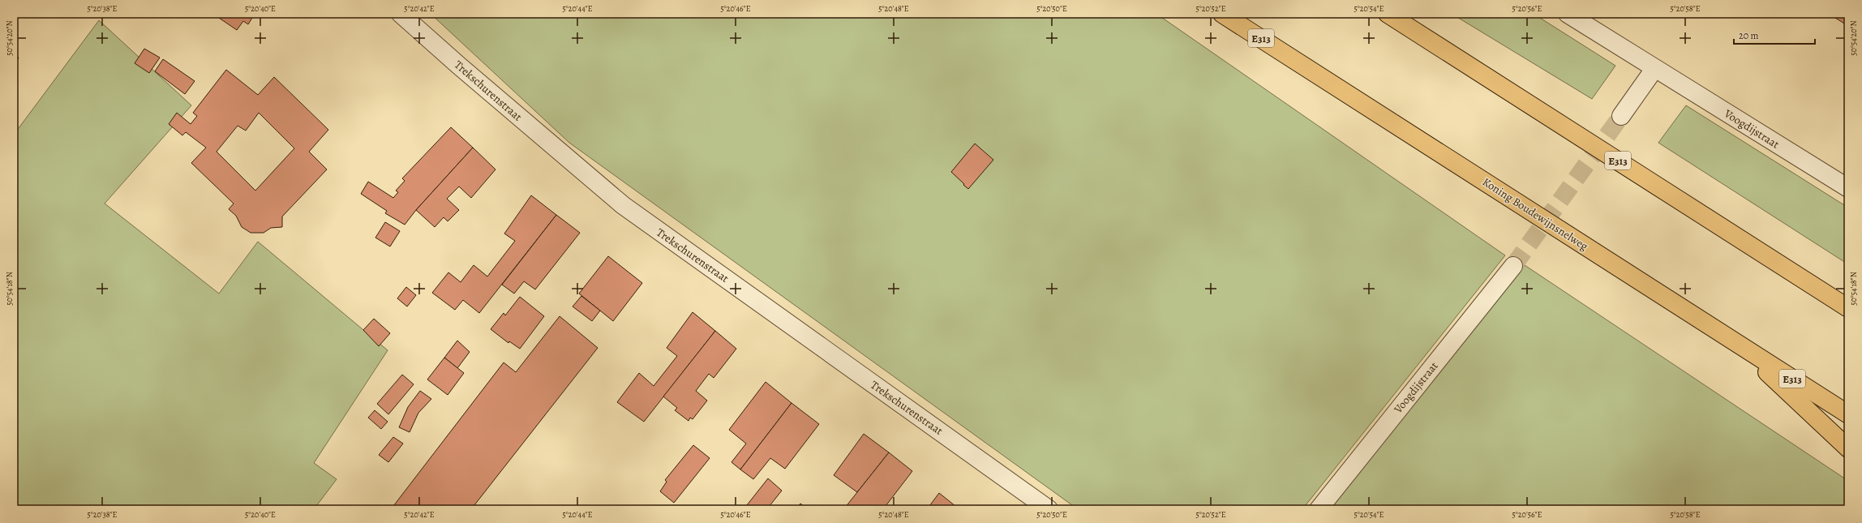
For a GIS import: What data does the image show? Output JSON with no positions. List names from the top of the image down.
{
  "streets": {
    "highway": ["E313", "Koning Boudewijnsnelweg"],
    "street": ["Trekschurenstraat", "Voogdijstraat"]
  },
  "scale_bar": "20 m",
  "coordinates": [
    "5°20'38\"E",
    "5°20'40\"E",
    "5°20'42\"E",
    "5°20'44\"E",
    "5°20'46\"E",
    "5°20'48\"E",
    "5°20'50\"E",
    "5°20'52\"E",
    "5°20'54\"E",
    "5°20'56\"E",
    "5°20'58\"E",
    "50°54'20\"N",
    "50°54'18\"N"
  ]
}
